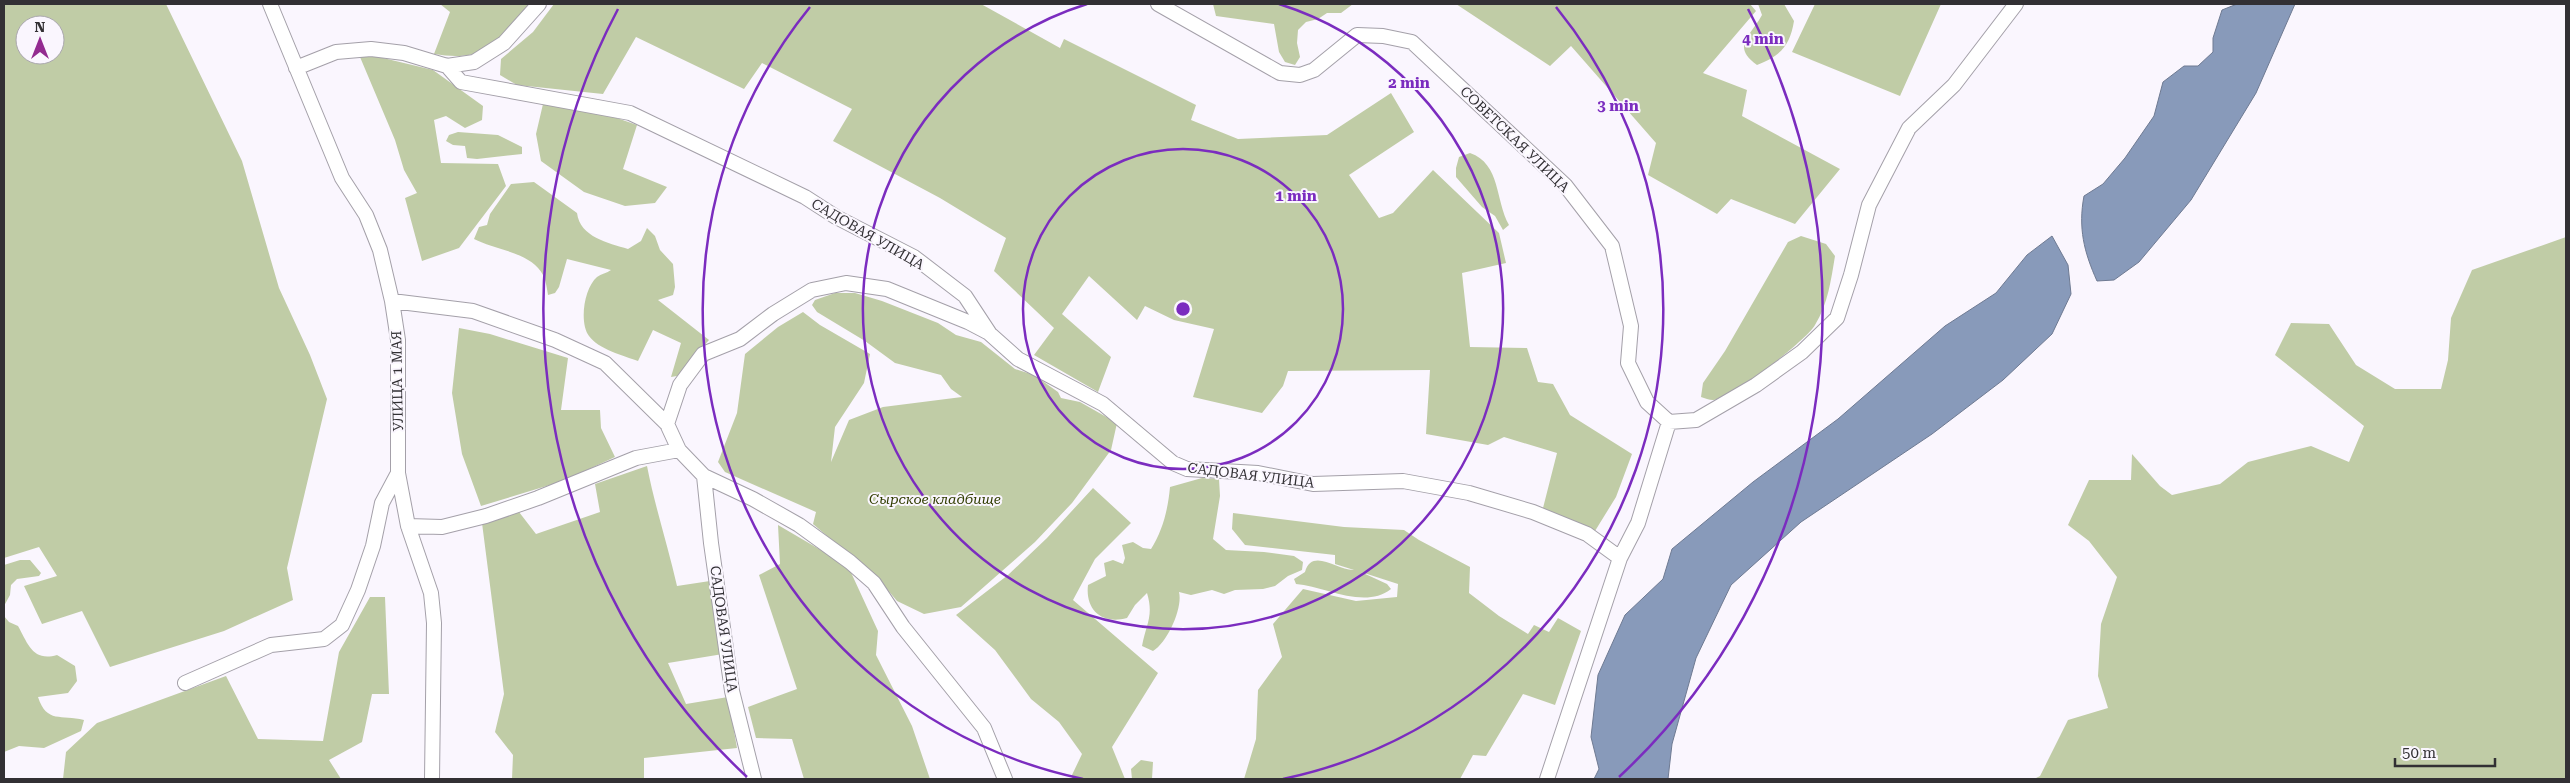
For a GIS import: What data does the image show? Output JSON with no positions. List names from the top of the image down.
{
  "streets": {
    "street": ["СОВЕТСКАЯ УЛИЦА", "САДОВАЯ УЛИЦА", "УЛИЦА 1 МАЯ"]
  },
  "crossings": [
    ["САДОВАЯ УЛИЦА", "УЛИЦА 1 МАЯ"]
  ],
  "parks": ["Сырское кладбище"],
  "scale_bar": "50 m",
  "north": "top",
  "rings": [
    "4 min",
    "2 min",
    "3 min",
    "1 min"
  ]
}
